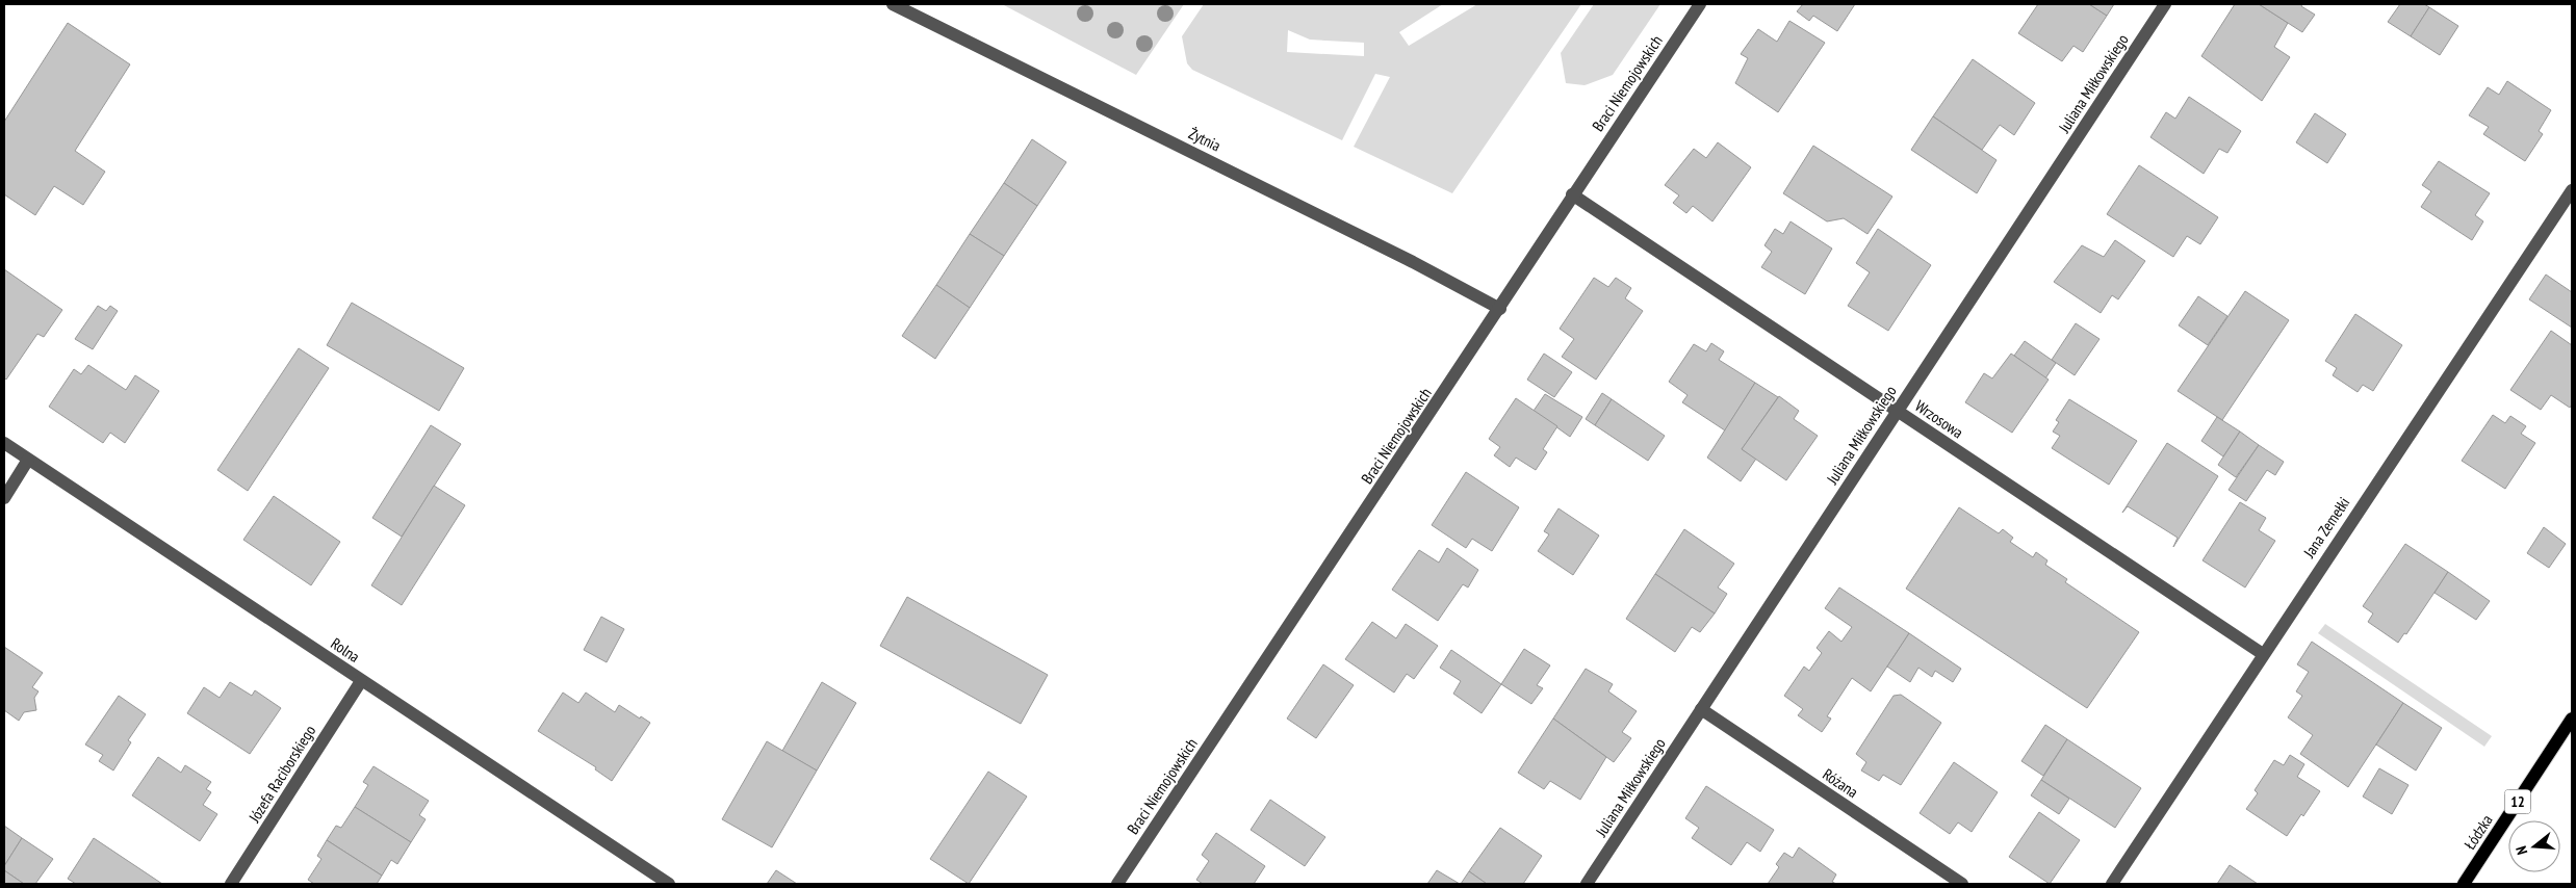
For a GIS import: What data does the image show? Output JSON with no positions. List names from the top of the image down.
{
  "streets": {
    "main road": ["12", "Łódzka"],
    "street": [
      "Braci Niemojowskich",
      "Juliana Miłkowskiego",
      "Żytnia",
      "Wrzosowa",
      "Jana Zemełki",
      "Rolna",
      "Józefa Raciborskiego",
      "Różana"
    ]
  },
  "crossings": [
    ["Braci Niemojowskich", "Żytnia"],
    ["Braci Niemojowskich", "Wrzosowa"],
    ["Juliana Miłkowskiego", "Wrzosowa"],
    ["Juliana Miłkowskiego", "Różana"],
    ["Wrzosowa", "Jana Zemełki"],
    ["Rolna", "Józefa Raciborskiego"]
  ],
  "north": "left"
}
